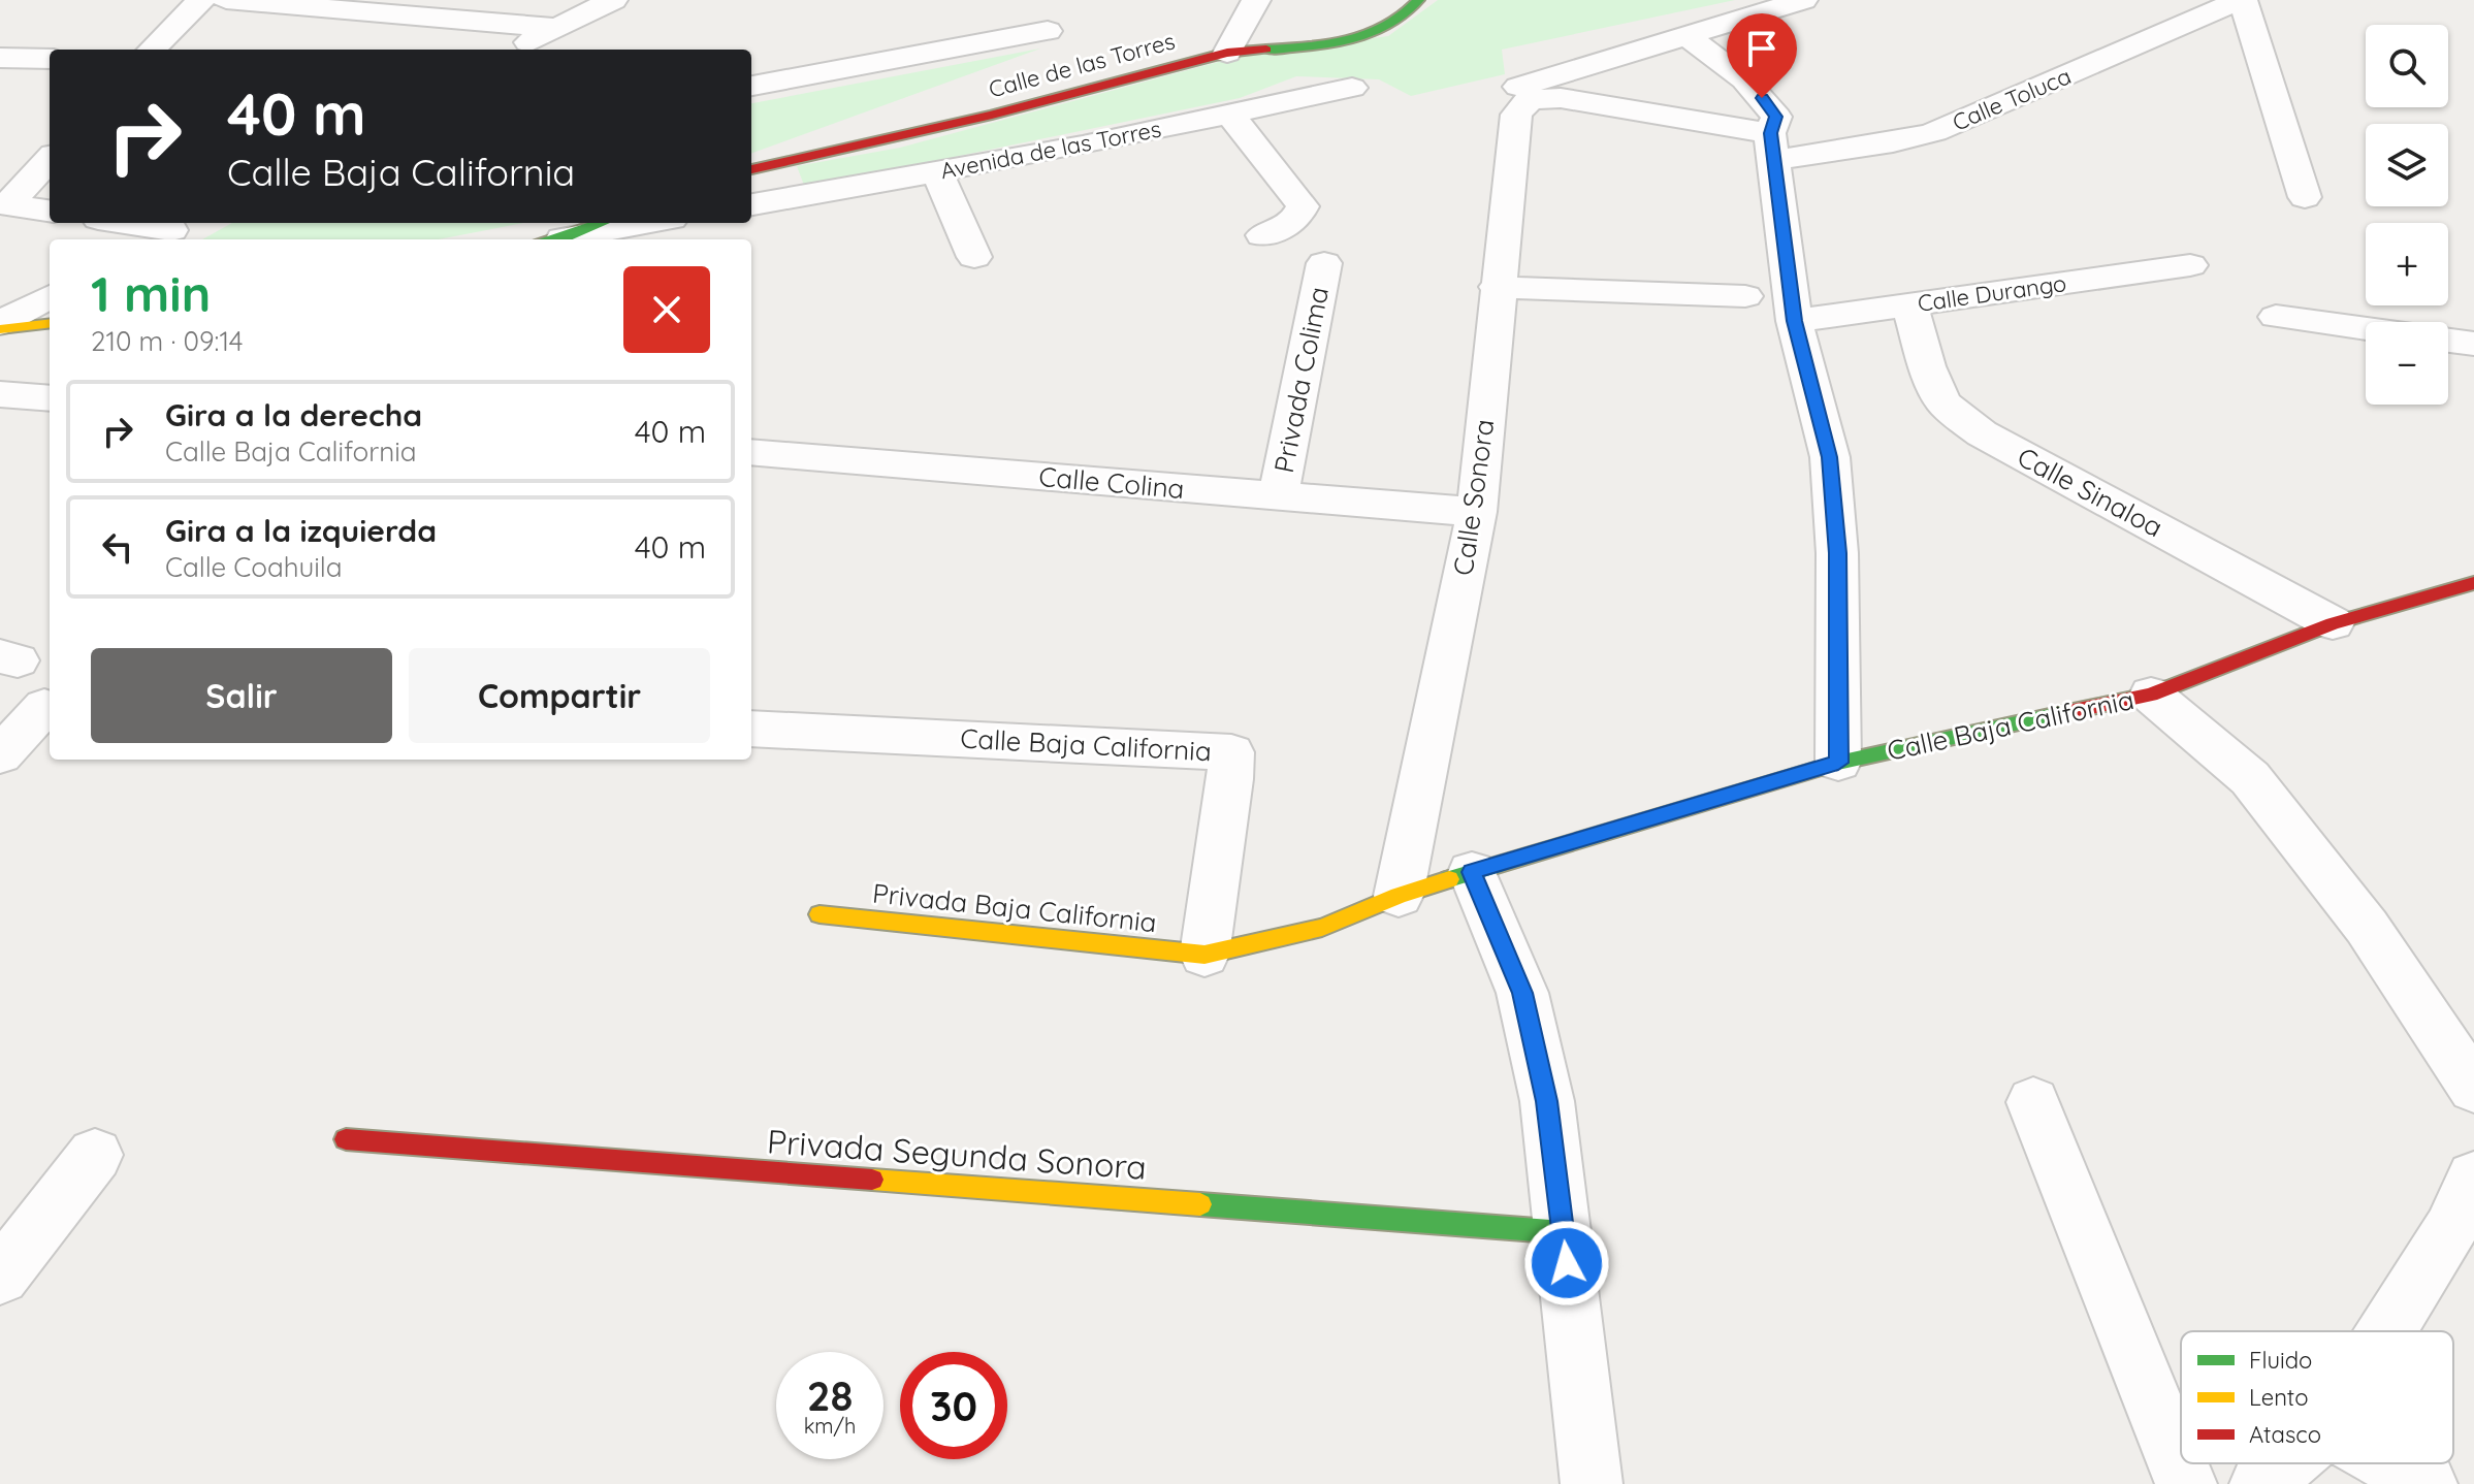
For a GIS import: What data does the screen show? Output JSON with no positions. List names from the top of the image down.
{
  "streets": {
    "street": [
      "Calle de las Torres",
      "Calle Toluca",
      "Avenida de las Torres",
      "Calle Durango",
      "Privada Colima",
      "Calle Colina",
      "Calle Sinaloa",
      "Calle Sonora",
      "Calle Baja California",
      "Privada Baja California",
      "Privada Segunda Sonora"
    ]
  },
  "crossings": [
    ["Calle Toluca", "Calle Sonora"],
    ["Calle Durango", "Calle Sinaloa"],
    ["Privada Colima", "Calle Colina"],
    ["Calle Colina", "Calle Sonora"],
    ["Calle Sinaloa", "Calle Baja California"],
    ["Calle Sonora", "Calle Baja California"],
    ["Calle Baja California", "Privada Baja California"]
  ],
  "legend": ["Fluido", "Lento", "Atasco"],
  "page": {
    "map_buttons": ["+", "−"],
    "turn": ["40 m", "Calle Baja California"],
    "heading": ["1 min", "210 m · 09:14"],
    "list": [
      {
        "name": "Gira a la derecha",
        "note": "Calle Baja California",
        "value": "40 m"
      },
      {
        "name": "Gira a la izquierda",
        "note": "Calle Coahuila",
        "value": "40 m"
      }
    ],
    "buttons": ["Salir", "Compartir"],
    "speed": "28 km/h",
    "limit": "30"
  }
}
